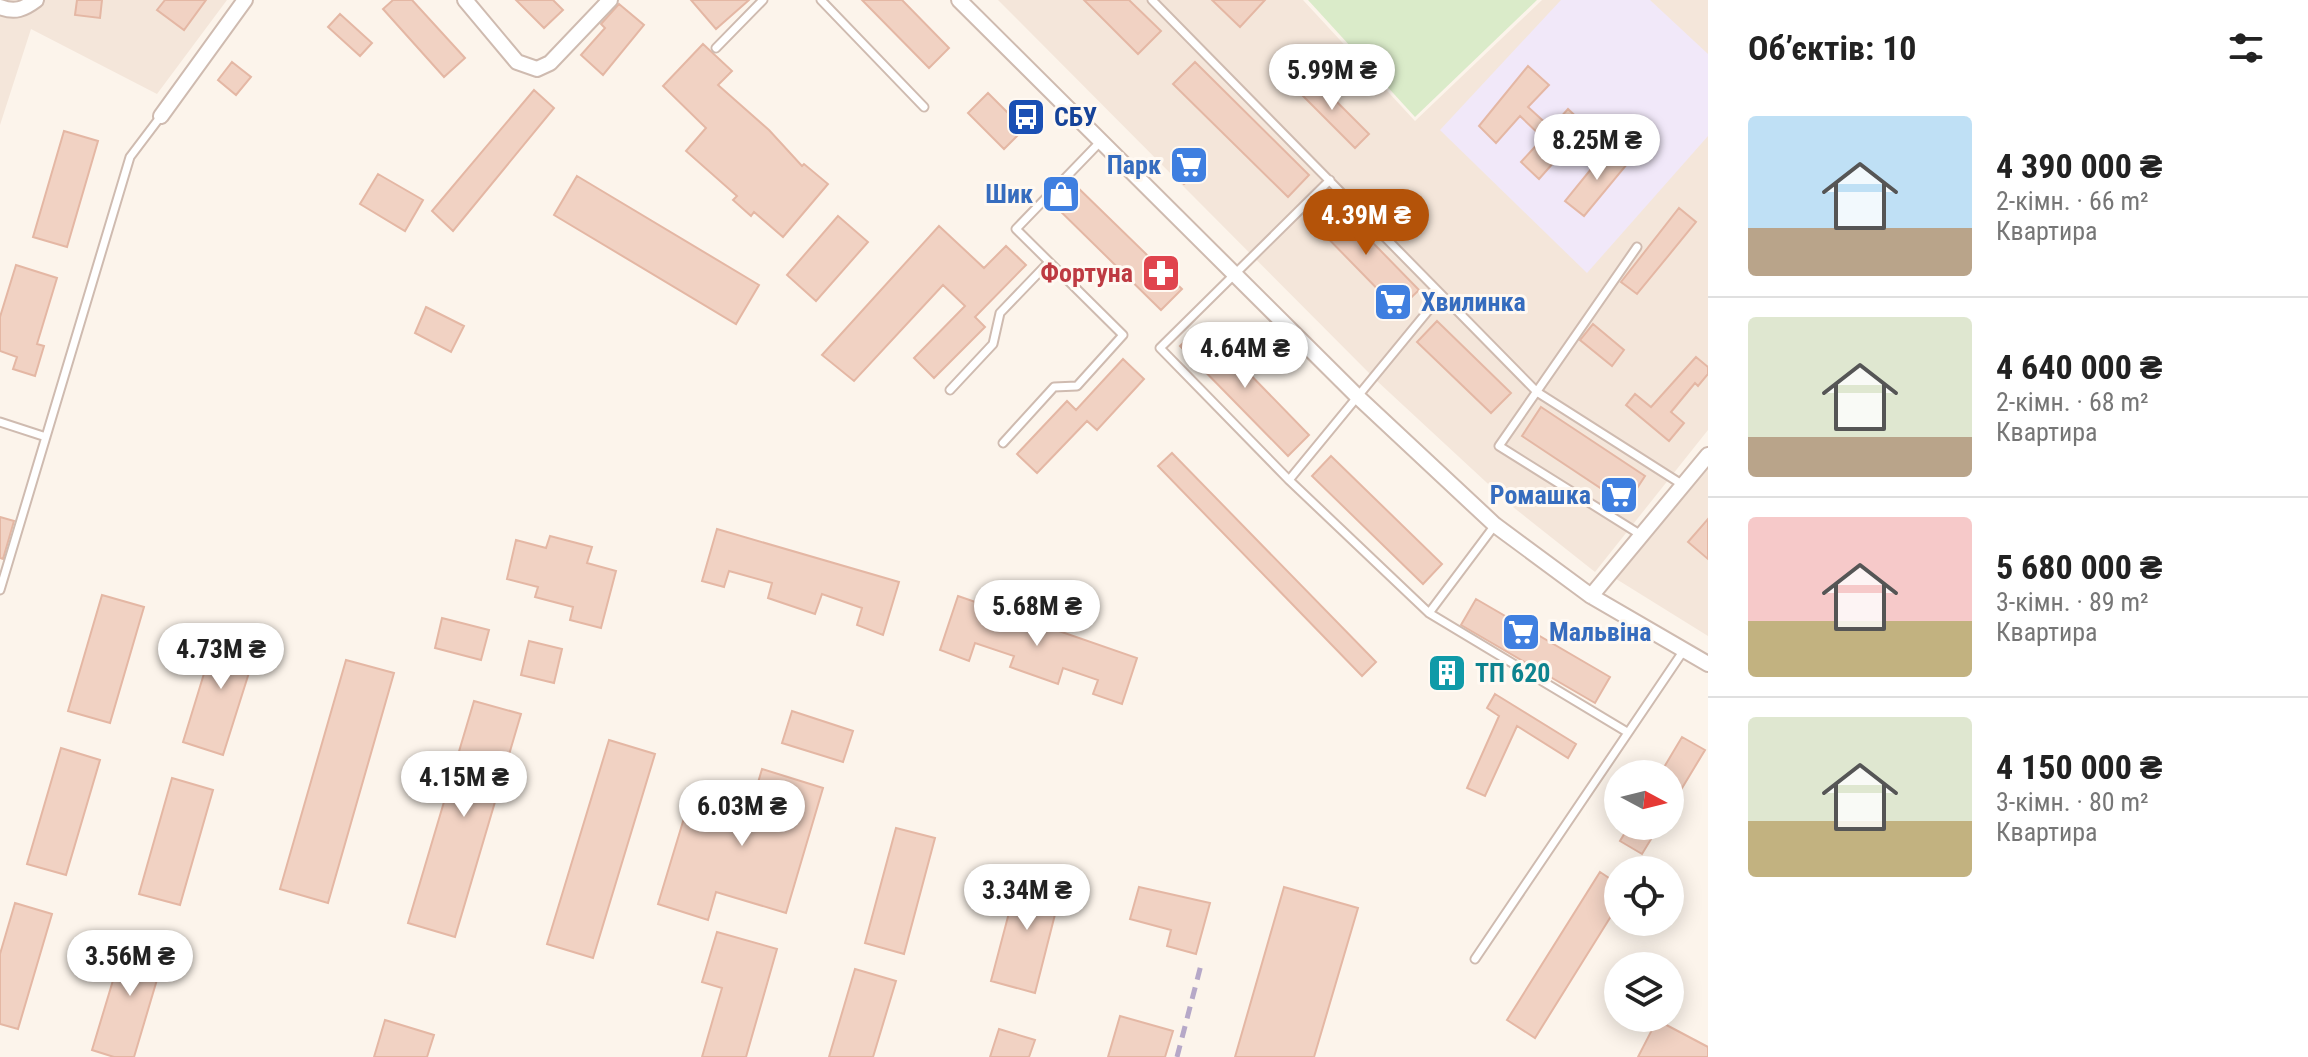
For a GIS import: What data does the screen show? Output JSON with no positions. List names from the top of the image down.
{
  "places": {
    "bus stop": ["СБУ"],
    "supermarket": [
      "Парк",
      "Хвилинка",
      "Ромашка",
      "Мальвіна"
    ],
    "shop": ["Шик"],
    "pharmacy": ["Фортуна"],
    "building": ["ТП 620"]
  },
  "north": "right",
  "page": {
    "heading": "Об’єктів: 10",
    "price": [
      "5.99M ₴",
      "8.25M ₴",
      "4.39M ₴",
      "4.64M ₴",
      "5.68M ₴",
      "4.73M ₴",
      "4.15M ₴",
      "6.03M ₴",
      "3.34M ₴",
      "3.56M ₴"
    ],
    "list": [
      {
        "name": "4 390 000 ₴",
        "note": "2-кімн. · 66 m² · Квартира"
      },
      {
        "name": "4 640 000 ₴",
        "note": "2-кімн. · 68 m² · Квартира"
      },
      {
        "name": "5 680 000 ₴",
        "note": "3-кімн. · 89 m² · Квартира"
      },
      {
        "name": "4 150 000 ₴",
        "note": "3-кімн. · 80 m² · Квартира"
      }
    ]
  }
}
